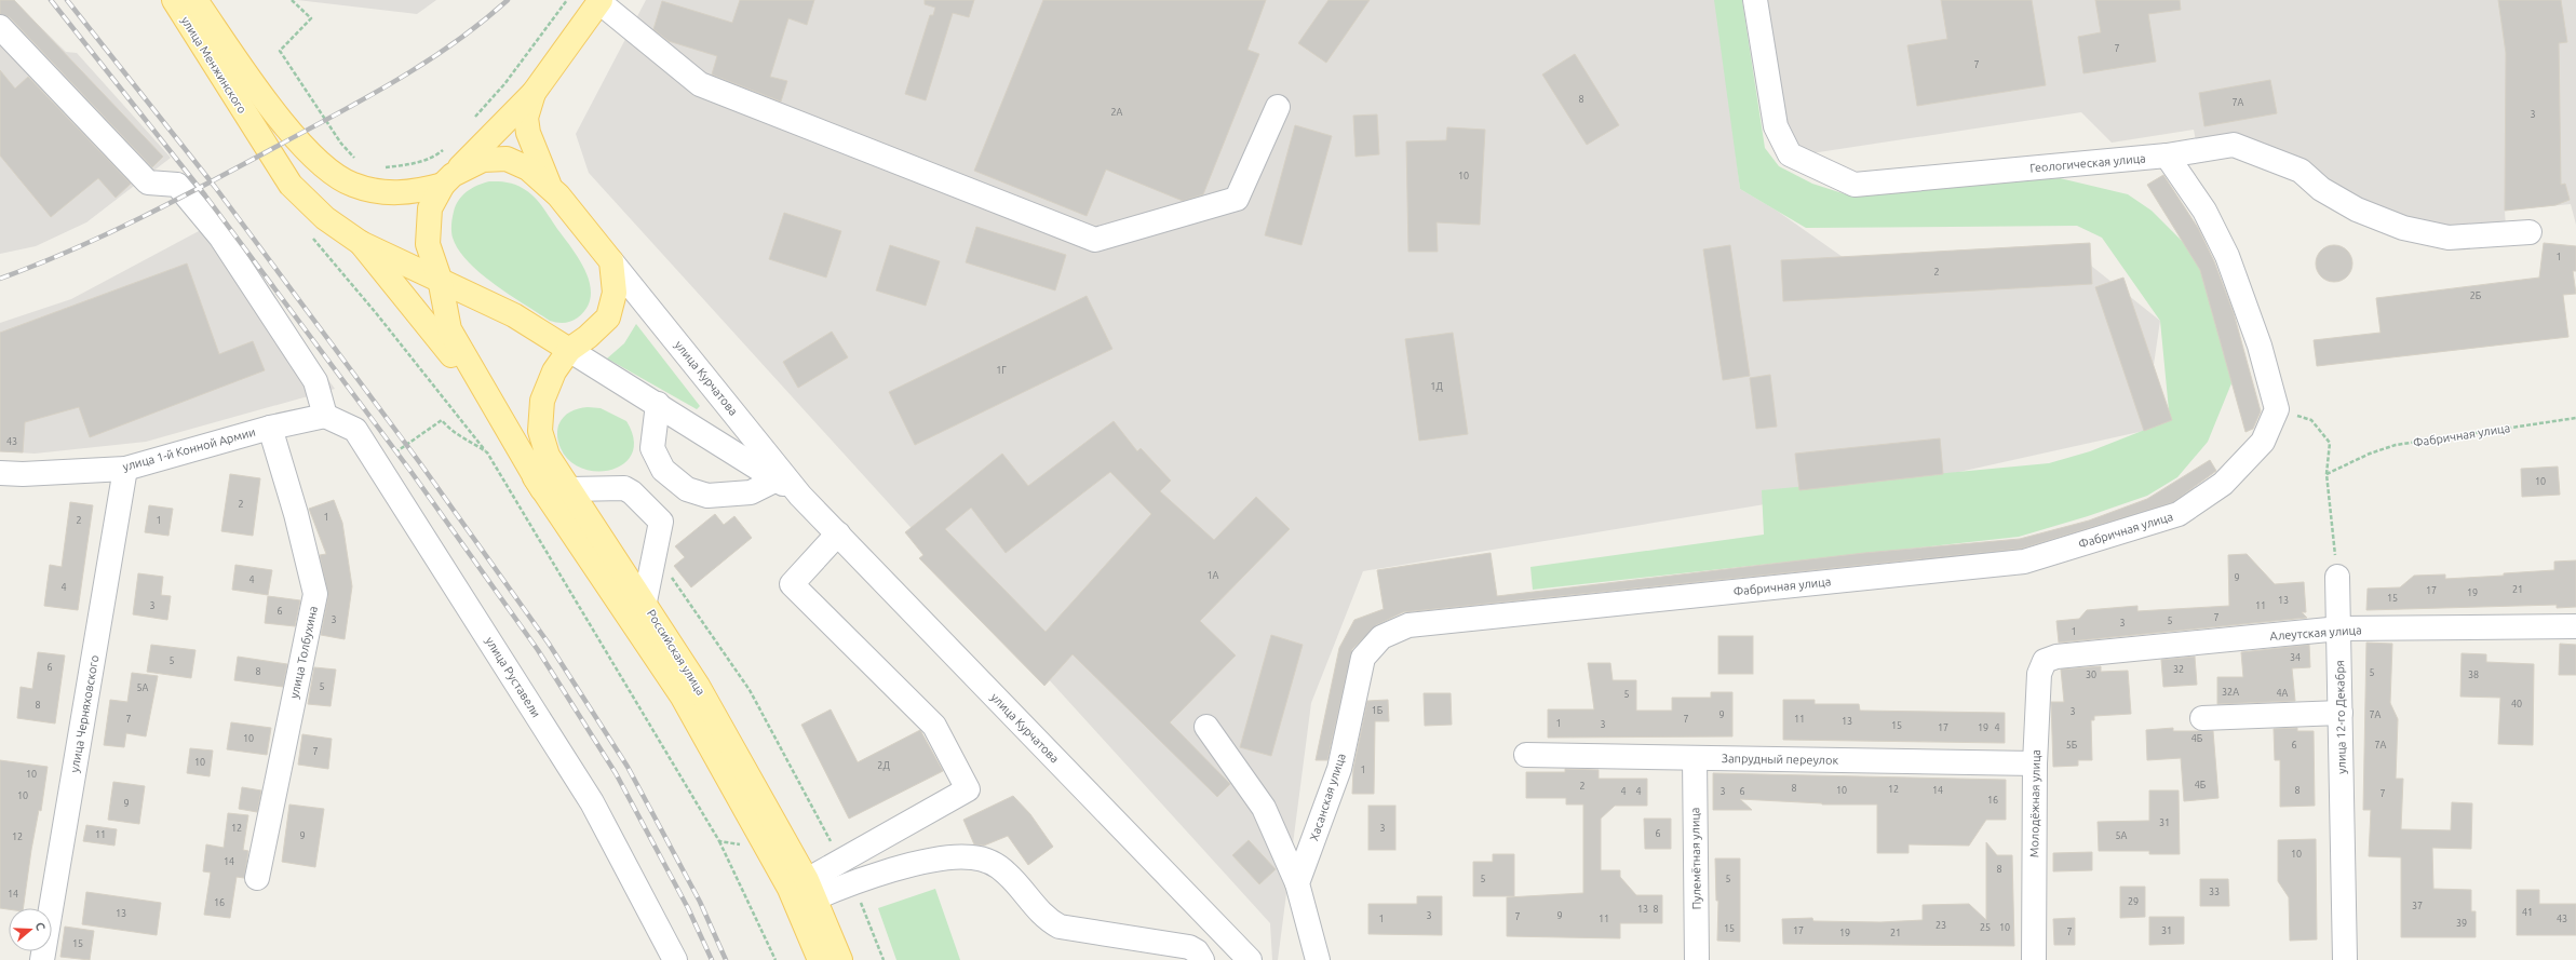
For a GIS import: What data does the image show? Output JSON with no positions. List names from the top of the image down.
{
  "streets": {
    "main road": ["улица Менжинского", "Российская улица"],
    "street": [
      "Геологическая улица",
      "улица Курчатова",
      "Фабричная улица",
      "улица 1-й Конной Армии",
      "Алеутская улица",
      "улица Толбухина",
      "улица Руставели",
      "улица Черняховского",
      "улица 12-го Декабря",
      "Запрудный переулок",
      "Хасанская улица",
      "Молодёжная улица",
      "Пулемётная улица"
    ]
  },
  "crossings": [
    ["улица Курчатова", "Российская улица"],
    ["Фабричная улица", "Хасанская улица"],
    ["улица 1-й Конной Армии", "улица Толбухина"],
    ["улица 1-й Конной Армии", "улица Руставели"],
    ["улица 1-й Конной Армии", "улица Черняховского"],
    ["Алеутская улица", "улица 12-го Декабря"],
    ["Алеутская улица", "Молодёжная улица"],
    ["Запрудный переулок", "Молодёжная улица"],
    ["Запрудный переулок", "Пулемётная улица"]
  ],
  "house_numbers": [
    "7",
    "7",
    "8",
    "7А",
    "2А",
    "3",
    "10",
    "1",
    "2",
    "2Б",
    "1Г",
    "1Д",
    "43",
    "10",
    "2",
    "1",
    "2",
    "1",
    "1А",
    "9",
    "4",
    "4",
    "21",
    "17",
    "19",
    "15",
    "13",
    "3",
    "11",
    "6",
    "7",
    "3",
    "5",
    "3",
    "1",
    "34",
    "5",
    "6",
    "32",
    "8",
    "5",
    "30",
    "38",
    "5",
    "5А",
    "32А",
    "4А",
    "5",
    "40",
    "8",
    "1Б",
    "3",
    "9",
    "7А",
    "7",
    "7",
    "11",
    "13",
    "1",
    "3",
    "15",
    "17",
    "19",
    "4",
    "10",
    "4Б",
    "5Б",
    "6",
    "7А",
    "7",
    "10",
    "2Д",
    "1",
    "10",
    "4Б",
    "2",
    "8",
    "12",
    "10",
    "14",
    "8",
    "4",
    "4",
    "3",
    "6",
    "7",
    "10",
    "16",
    "9",
    "31",
    "12",
    "3",
    "6",
    "11",
    "9",
    "5А",
    "12",
    "10",
    "14",
    "8",
    "5",
    "5",
    "33",
    "14",
    "29",
    "16",
    "37",
    "13",
    "8",
    "41",
    "13",
    "3",
    "9",
    "7",
    "1",
    "11",
    "43",
    "39",
    "23",
    "25",
    "10",
    "15",
    "17",
    "31",
    "7",
    "19",
    "21",
    "15"
  ],
  "north": "right"
}
